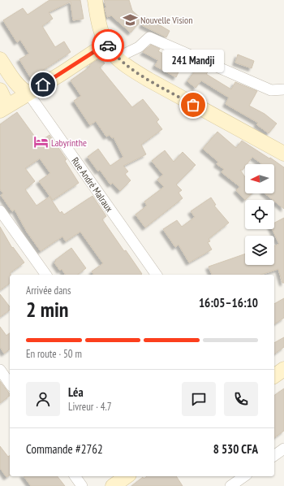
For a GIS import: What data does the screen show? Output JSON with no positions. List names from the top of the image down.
{
  "streets": {
    "street": ["Rue André Malraux"]
  },
  "places": {
    "school or university": ["Nouvelle Vision"],
    "other": ["241 Mandji"],
    "hotel": ["Labyrinthe"]
  },
  "north": "left",
  "page": {
    "bubble": "241 Mandji",
    "heading": ["2 min", "Arrivée dans", "16:05–16:10"],
    "panel": [
      "Léa",
      "Livreur · 4.7",
      "Commande #2762",
      "8 530 CFA"
    ],
    "bar": "En route · 50 m"
  }
}
